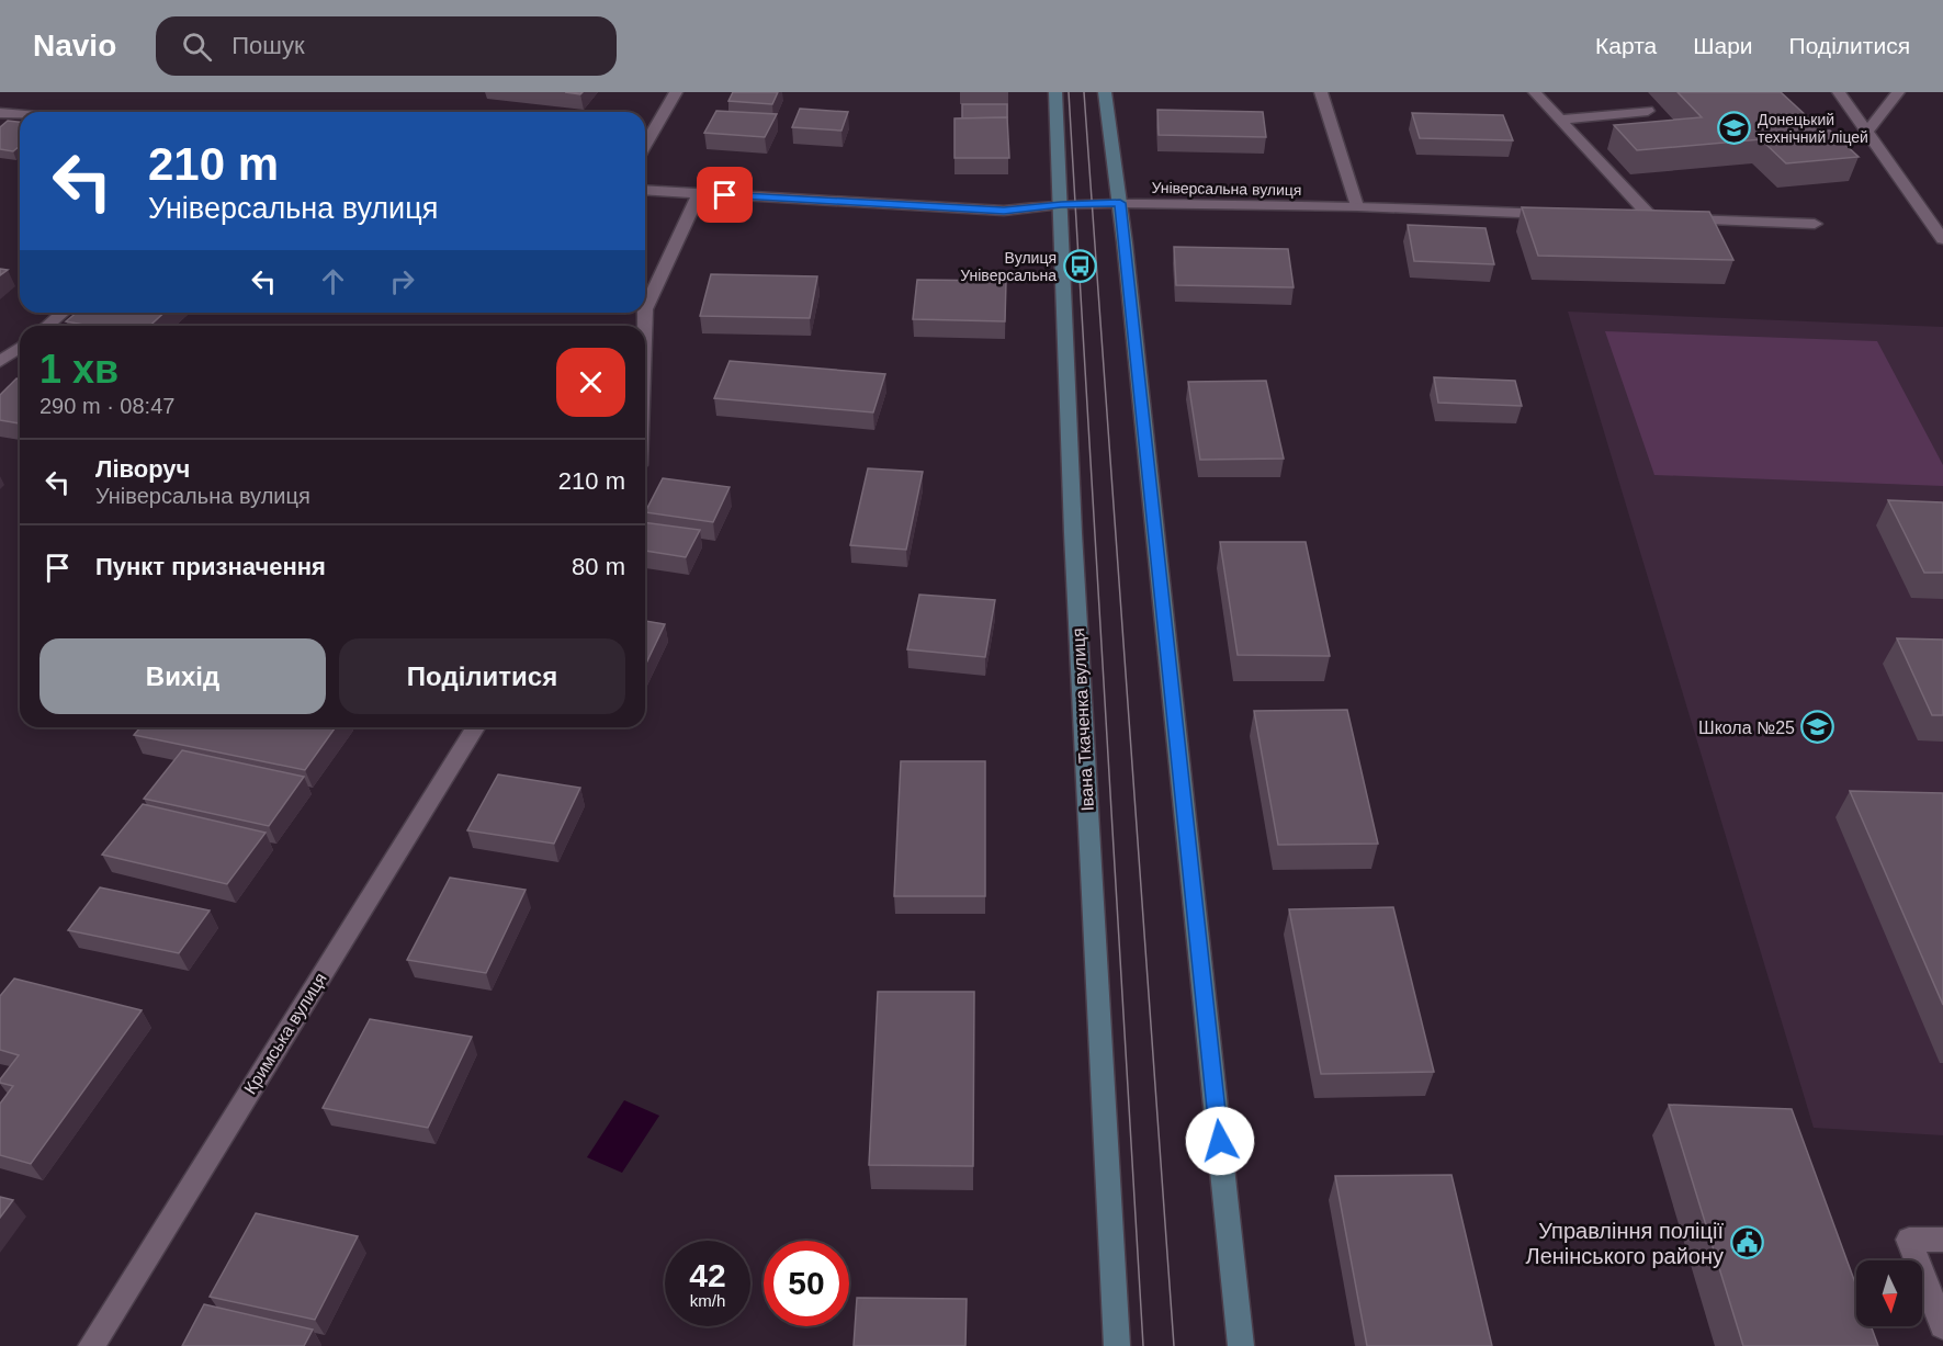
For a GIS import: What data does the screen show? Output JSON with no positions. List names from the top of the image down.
{
  "streets": {
    "main road": ["Івана Ткаченка вулиця"],
    "street": ["Універсальна вулиця", "Кримська вулиця"]
  },
  "crossings": [
    ["Універсальна вулиця", "Івана Ткаченка вулиця"]
  ],
  "places": {
    "school or university": ["Донецький технічний ліцей", "Школа №25"],
    "bus stop": ["Вулиця Універсальна"],
    "public building": ["Управління поліції Ленінського району"]
  },
  "north": "bottom",
  "page": {
    "header": "Navio",
    "search": "Пошук",
    "nav": ["Карта", "Шари", "Поділитися"],
    "turn": ["210 m", "Універсальна вулиця"],
    "heading": ["1 хв", "290 m · 08:47"],
    "list": [
      {
        "name": "Ліворуч",
        "note": "Універсальна вулиця",
        "value": "210 m"
      },
      {
        "name": "Пункт призначення",
        "value": "80 m"
      }
    ],
    "buttons": ["Вихід", "Поділитися"],
    "speed": "42 km/h",
    "limit": "50"
  }
}
